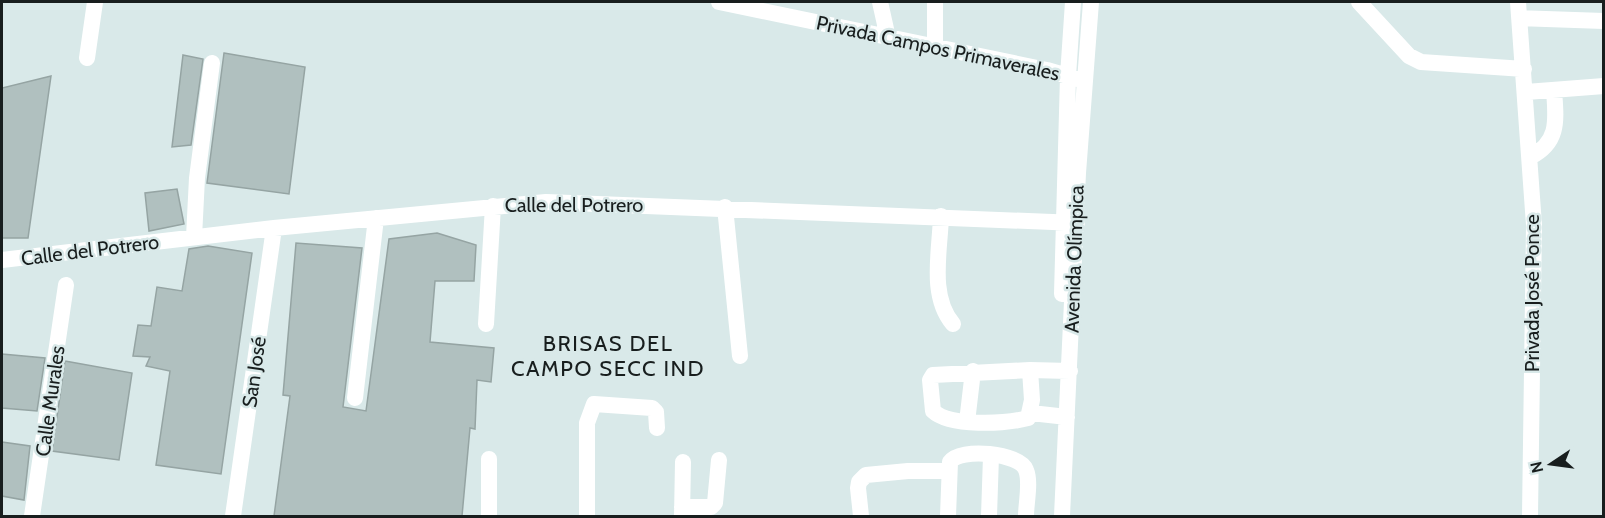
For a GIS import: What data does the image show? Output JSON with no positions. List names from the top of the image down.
{
  "streets": {
    "street": [
      "Privada Campos Primaverales",
      "Calle del Potrero",
      "Avenida Olímpica",
      "Privada José Ponce",
      "San José",
      "Calle Murales"
    ]
  },
  "crossings": [
    ["Privada Campos Primaverales", "Avenida Olímpica"],
    ["Calle del Potrero", "Avenida Olímpica"],
    ["Calle del Potrero", "San José"]
  ],
  "districts": ["BRISAS DEL CAMPO SECC IND"],
  "north": "left"
}
